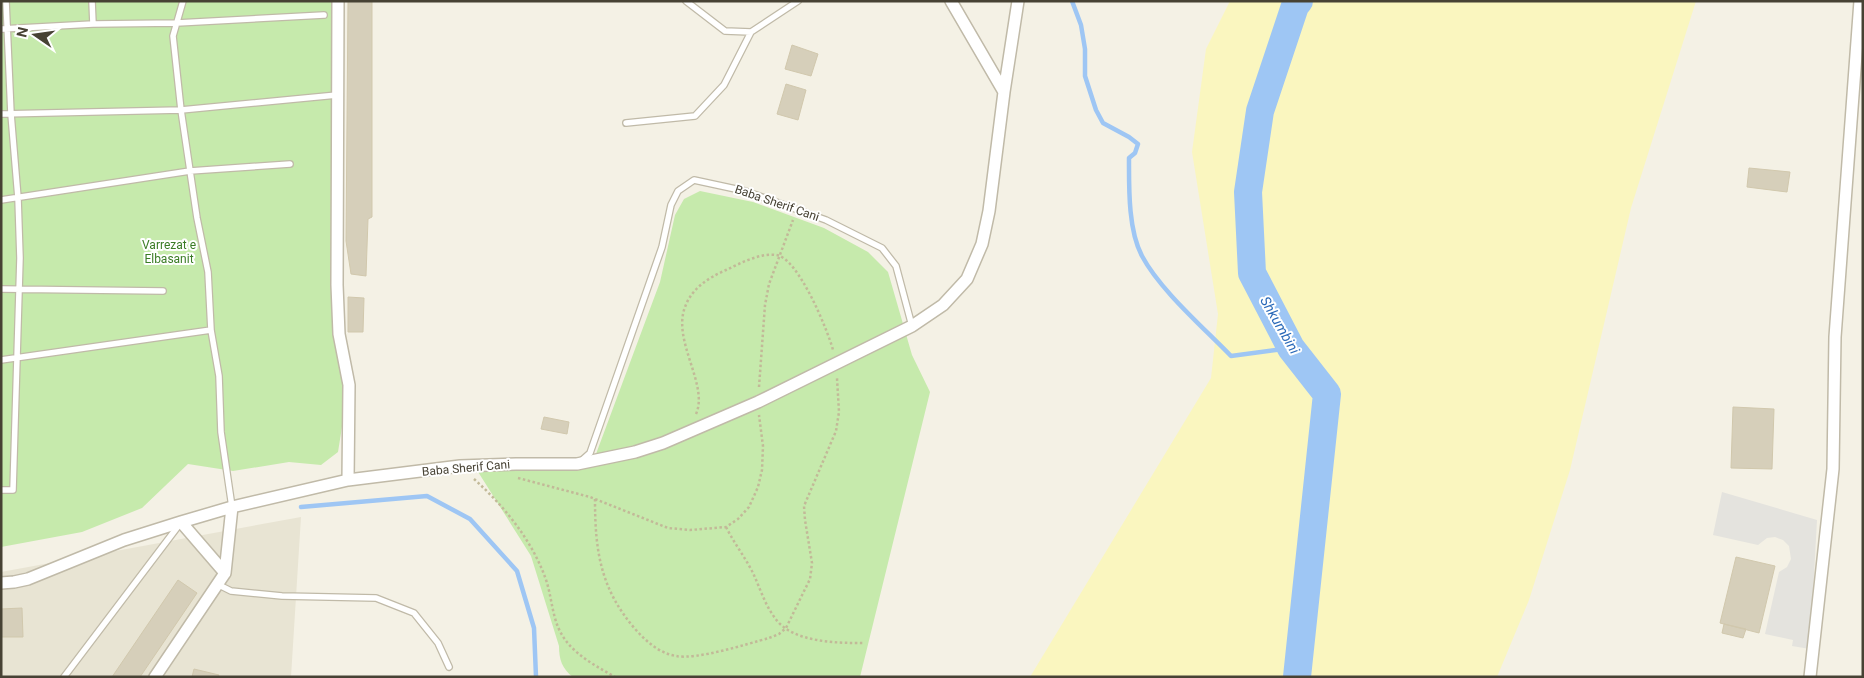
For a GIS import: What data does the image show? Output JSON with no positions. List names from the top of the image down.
{
  "streets": {
    "street": ["Baba Sherif Cani"]
  },
  "water": ["Shkumbini"],
  "parks": ["Varrezat e Elbasanit"],
  "north": "left"
}
